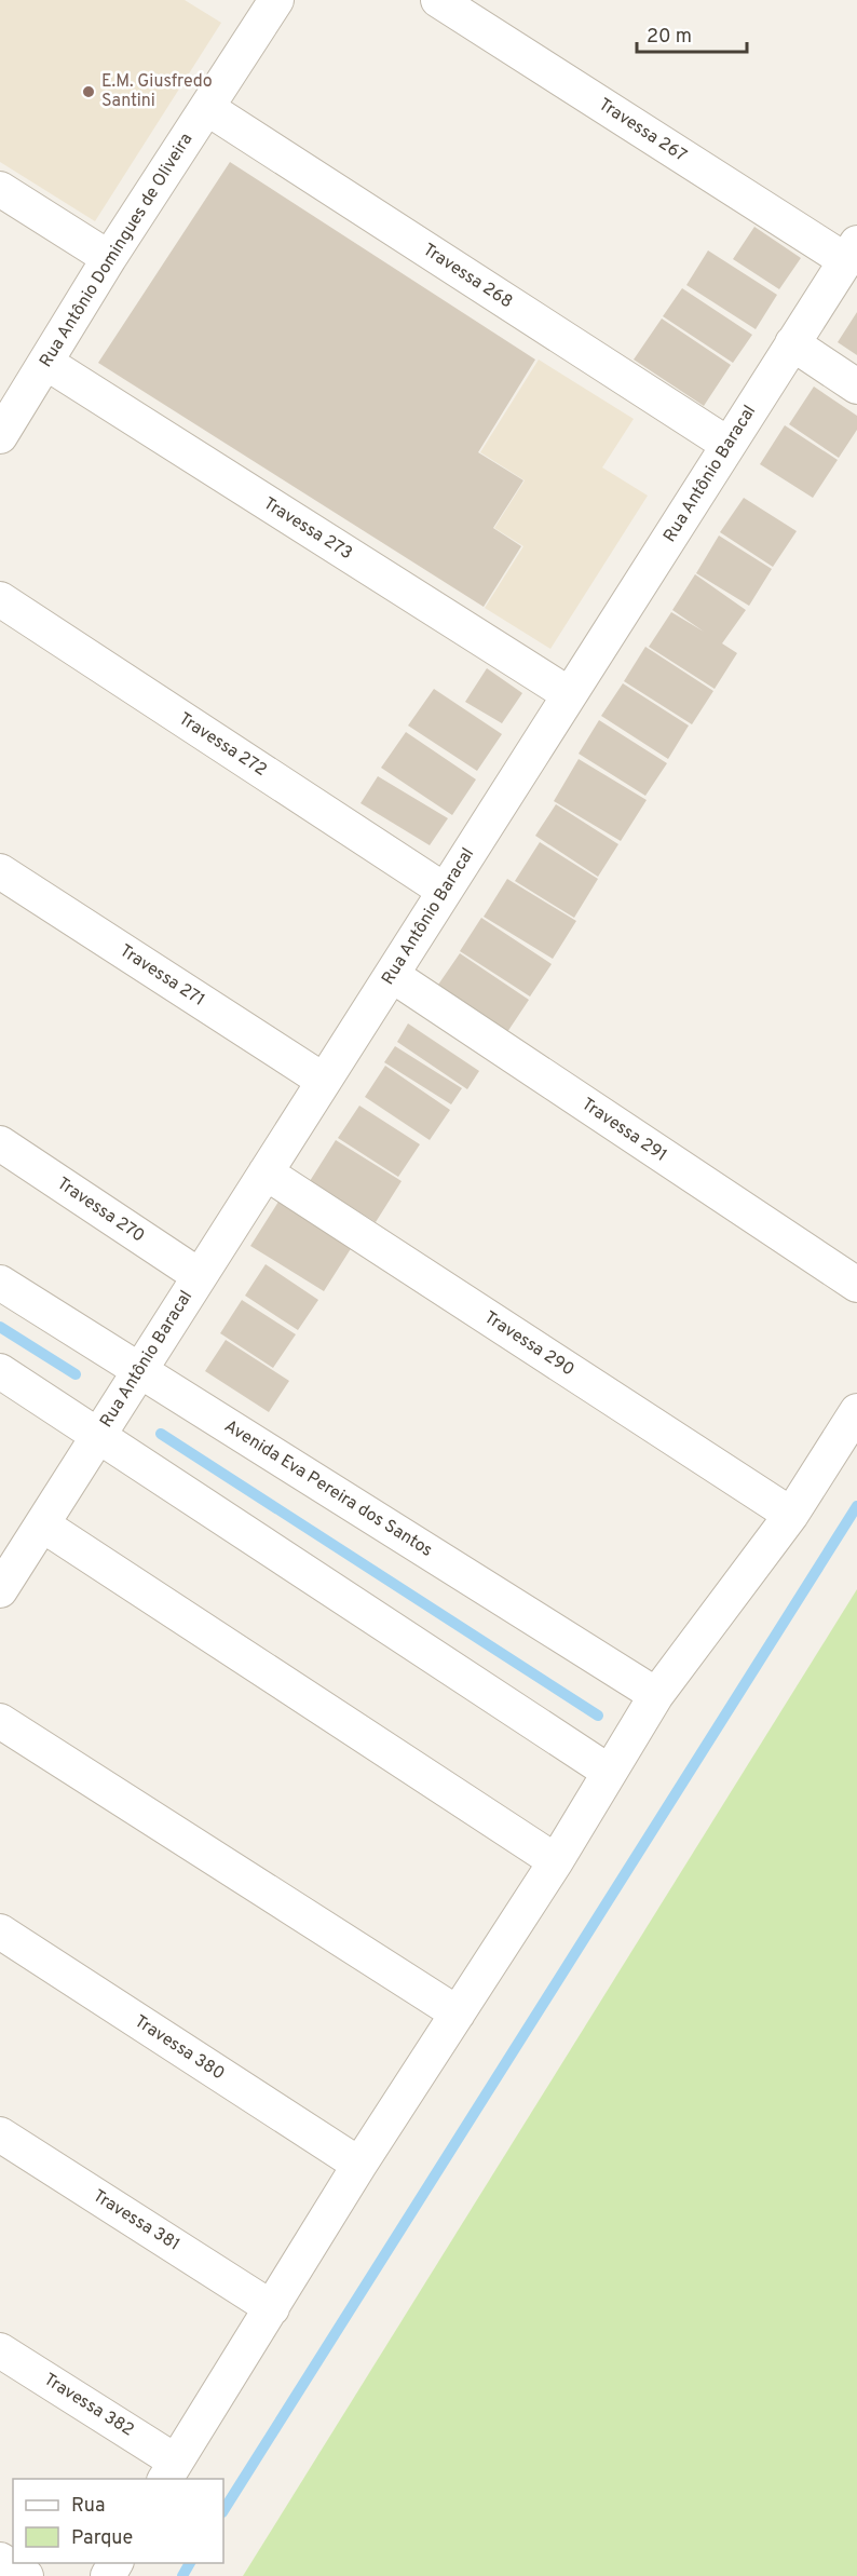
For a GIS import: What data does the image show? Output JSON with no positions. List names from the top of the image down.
{
  "streets": {
    "street": [
      "Travessa 267",
      "Rua Antônio Domingues de Oliveira",
      "Travessa 268",
      "Rua Antônio Baracal",
      "Travessa 273",
      "Travessa 272",
      "Travessa 271",
      "Travessa 291",
      "Travessa 270",
      "Travessa 290",
      "Avenida Eva Pereira dos Santos",
      "Travessa 380",
      "Travessa 381",
      "Travessa 382"
    ]
  },
  "crossings": [
    ["Travessa 267", "Rua Antônio Baracal"],
    ["Rua Antônio Domingues de Oliveira", "Travessa 268"],
    ["Rua Antônio Domingues de Oliveira", "Travessa 273"],
    ["Travessa 268", "Rua Antônio Baracal"],
    ["Rua Antônio Baracal", "Travessa 273"],
    ["Rua Antônio Baracal", "Travessa 272"],
    ["Rua Antônio Baracal", "Travessa 271"],
    ["Rua Antônio Baracal", "Travessa 291"],
    ["Rua Antônio Baracal", "Travessa 270"],
    ["Rua Antônio Baracal", "Travessa 290"],
    ["Rua Antônio Baracal", "Avenida Eva Pereira dos Santos"]
  ],
  "places": ["E.M. Giusfredo Santini"],
  "legend": ["Rua", "Parque"],
  "scale_bar": "20 m"
}
